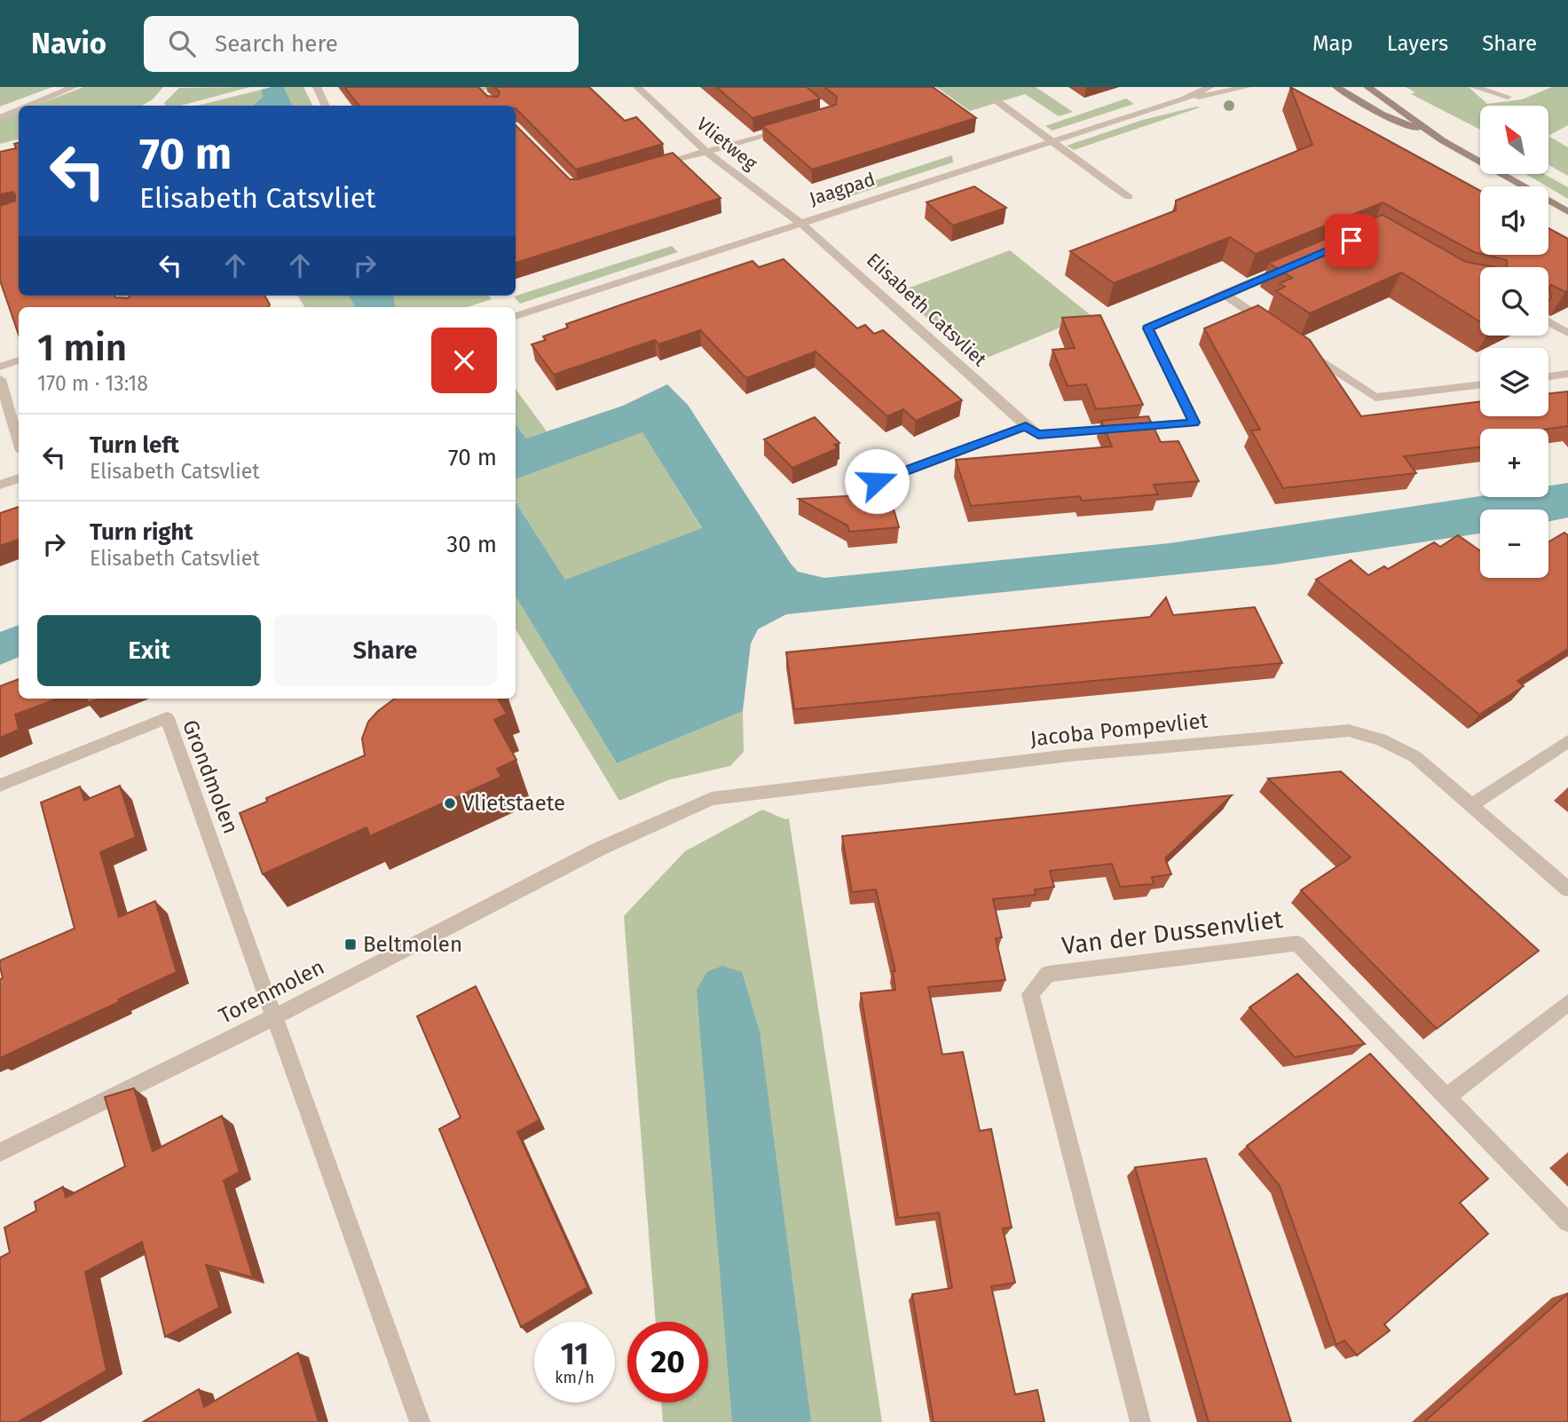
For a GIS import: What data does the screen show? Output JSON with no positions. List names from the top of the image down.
{
  "streets": {
    "street": [
      "Vlietweg",
      "Jaagpad",
      "Elisabeth Catsvliet",
      "Jacoba Pompevliet",
      "Grondmolen",
      "Van der Dussenvliet",
      "Torenmolen"
    ]
  },
  "crossings": [
    ["Vlietweg", "Jaagpad"],
    ["Vlietweg", "Elisabeth Catsvliet"],
    ["Jaagpad", "Elisabeth Catsvliet"],
    ["Jacoba Pompevliet", "Torenmolen"],
    ["Grondmolen", "Torenmolen"]
  ],
  "places": {
    "other": ["Vlietstaete"],
    "transit": ["Beltmolen"]
  },
  "north": "top left",
  "page": {
    "header": "Navio",
    "search": "Search here",
    "nav": ["Map", "Layers", "Share"],
    "map_buttons": ["+", "−"],
    "turn": ["70 m", "Elisabeth Catsvliet"],
    "heading": ["1 min", "170 m · 13:18"],
    "list": [
      {
        "name": "Turn left",
        "note": "Elisabeth Catsvliet",
        "value": "70 m"
      },
      {
        "name": "Turn right",
        "note": "Elisabeth Catsvliet",
        "value": "30 m"
      }
    ],
    "buttons": ["Exit", "Share"],
    "speed": "11 km/h",
    "limit": "20"
  }
}
